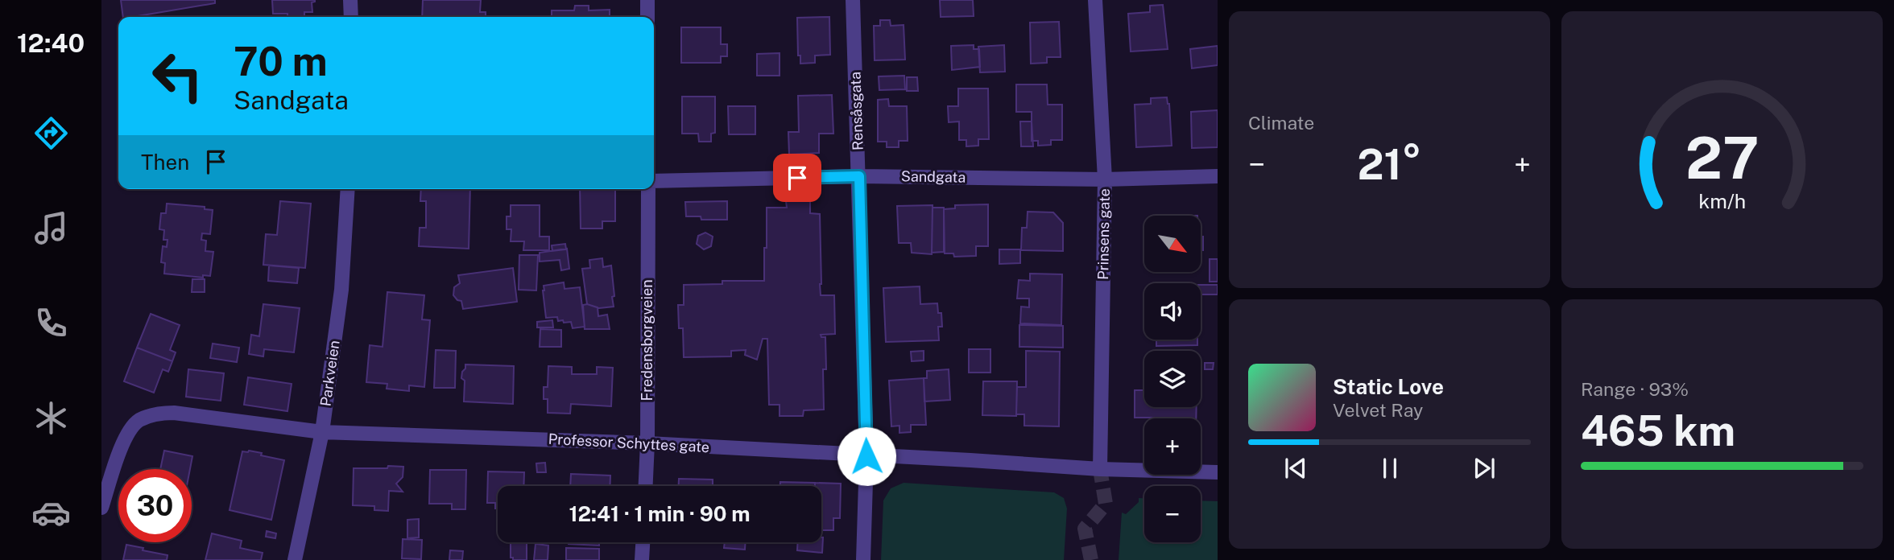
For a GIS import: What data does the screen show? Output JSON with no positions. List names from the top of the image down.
{
  "streets": {
    "street": [
      "Rensåsgata",
      "Sandgata",
      "Prinsens gate",
      "Fredensborgveien",
      "Parkveien",
      "Professor Schyttes gate"
    ]
  },
  "crossings": [
    ["Rensåsgata", "Sandgata"],
    ["Rensåsgata", "Professor Schyttes gate"],
    ["Sandgata", "Prinsens gate"],
    ["Prinsens gate", "Professor Schyttes gate"],
    ["Fredensborgveien", "Professor Schyttes gate"],
    ["Parkveien", "Professor Schyttes gate"]
  ],
  "north": "bottom right",
  "page": {
    "tabs": "12:40",
    "tile": [
      "Climate",
      ["Range · 93%", "465 km"]
    ],
    "turn": ["70 m", "Sandgata"],
    "then": "Then",
    "heat": ["−", "21°", "+"],
    "map_buttons": ["+", "−"],
    "song": ["Static Love", "Velvet Ray"],
    "limit": "30",
    "trip": "12:41 · 1 min · 90 m",
    "gauge": ["27", "km/h"]
  }
}
